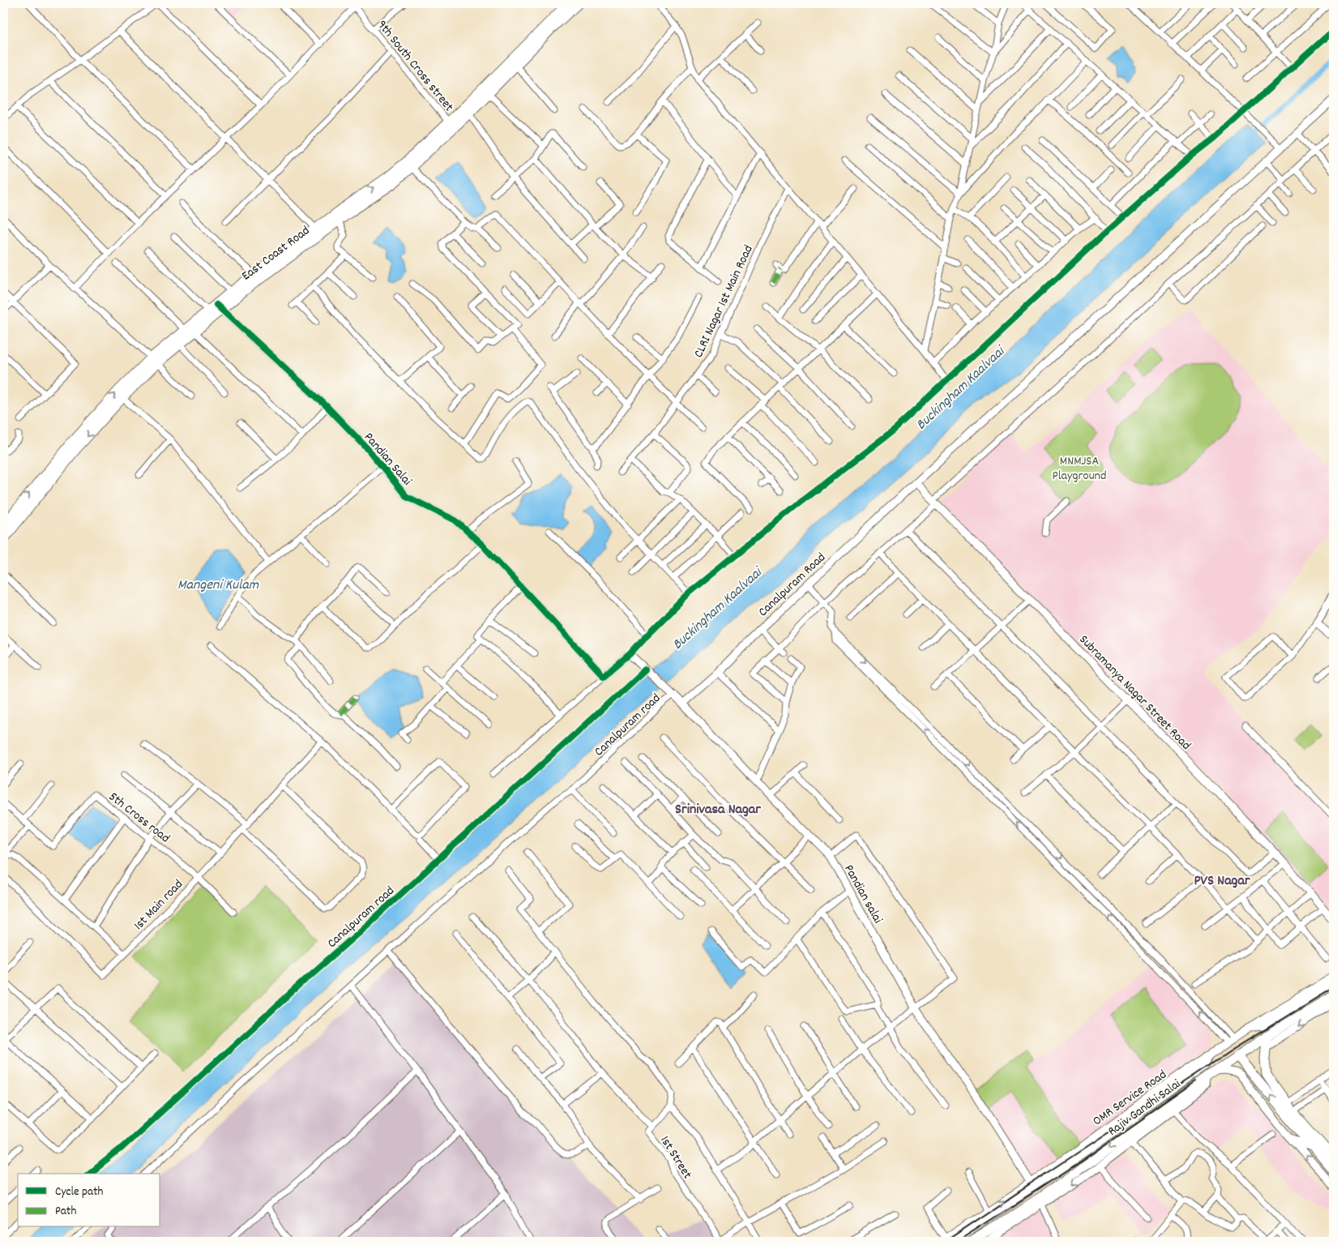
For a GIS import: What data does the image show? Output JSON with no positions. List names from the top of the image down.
{
  "streets": {
    "main road": ["East Coast Road", "Rajiv Gandhi Salai"],
    "street": [
      "9th South Cross street",
      "CLRI Nagar 1st Main Road",
      "Pandian Salai",
      "Canalpuram Road",
      "Subramanya Nagar Street Road",
      "Canalpuram road",
      "5th Cross road",
      "Pandian salai",
      "1st Main road",
      "OMR Service Road",
      "1st Street"
    ]
  },
  "crossings": [
    ["9th South Cross street", "East Coast Road"],
    ["East Coast Road", "Pandian Salai"],
    ["Canalpuram Road", "Subramanya Nagar Street Road"],
    ["Canalpuram Road", "Pandian salai"],
    ["Canalpuram road", "Pandian salai"],
    ["5th Cross road", "1st Main road"],
    ["Pandian salai", "OMR Service Road"],
    ["Pandian salai", "Rajiv Gandhi Salai"],
    ["OMR Service Road", "Rajiv Gandhi Salai"]
  ],
  "districts": ["Srinivasa Nagar", "PVS Nagar"],
  "water": ["Buckingham Kaalvaai", "Mangeni Kulam"],
  "parks": ["MNMJSA Playground"],
  "legend": ["Cycle path", "Path"]
}
